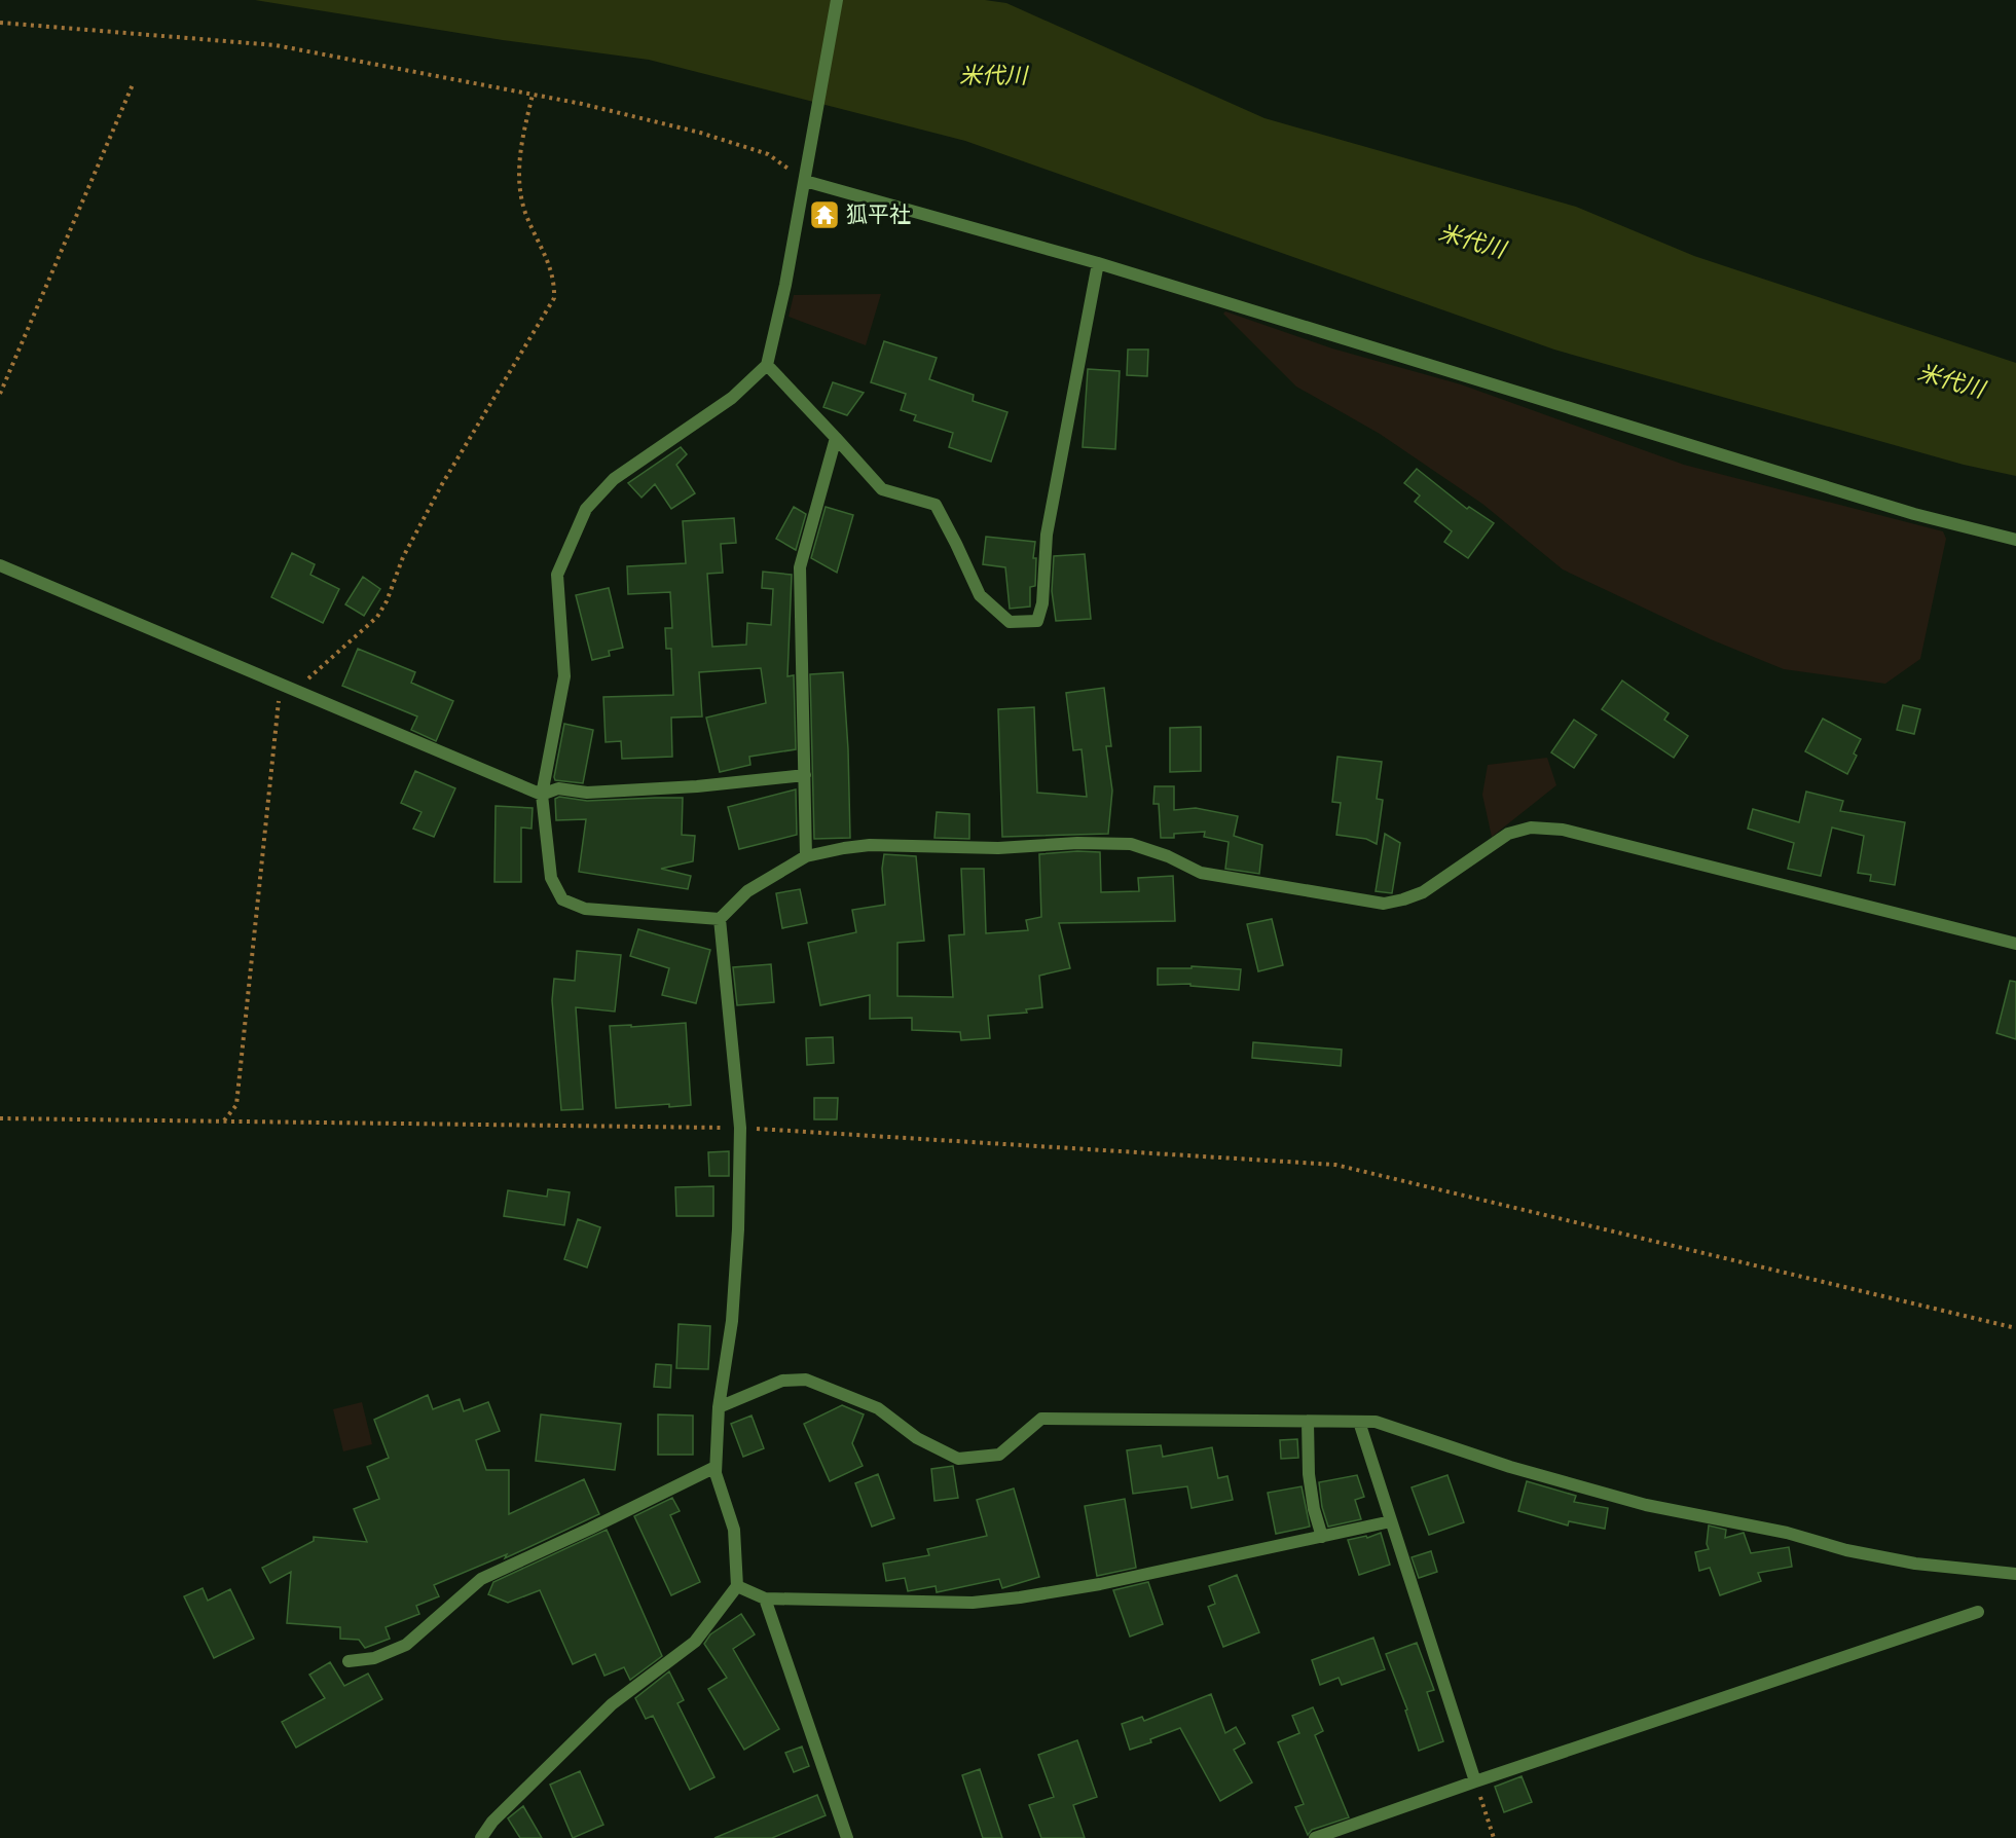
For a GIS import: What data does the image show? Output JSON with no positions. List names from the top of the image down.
{
  "water": ["米代川"],
  "places": {
    "temple": ["狐平社"]
  }
}
